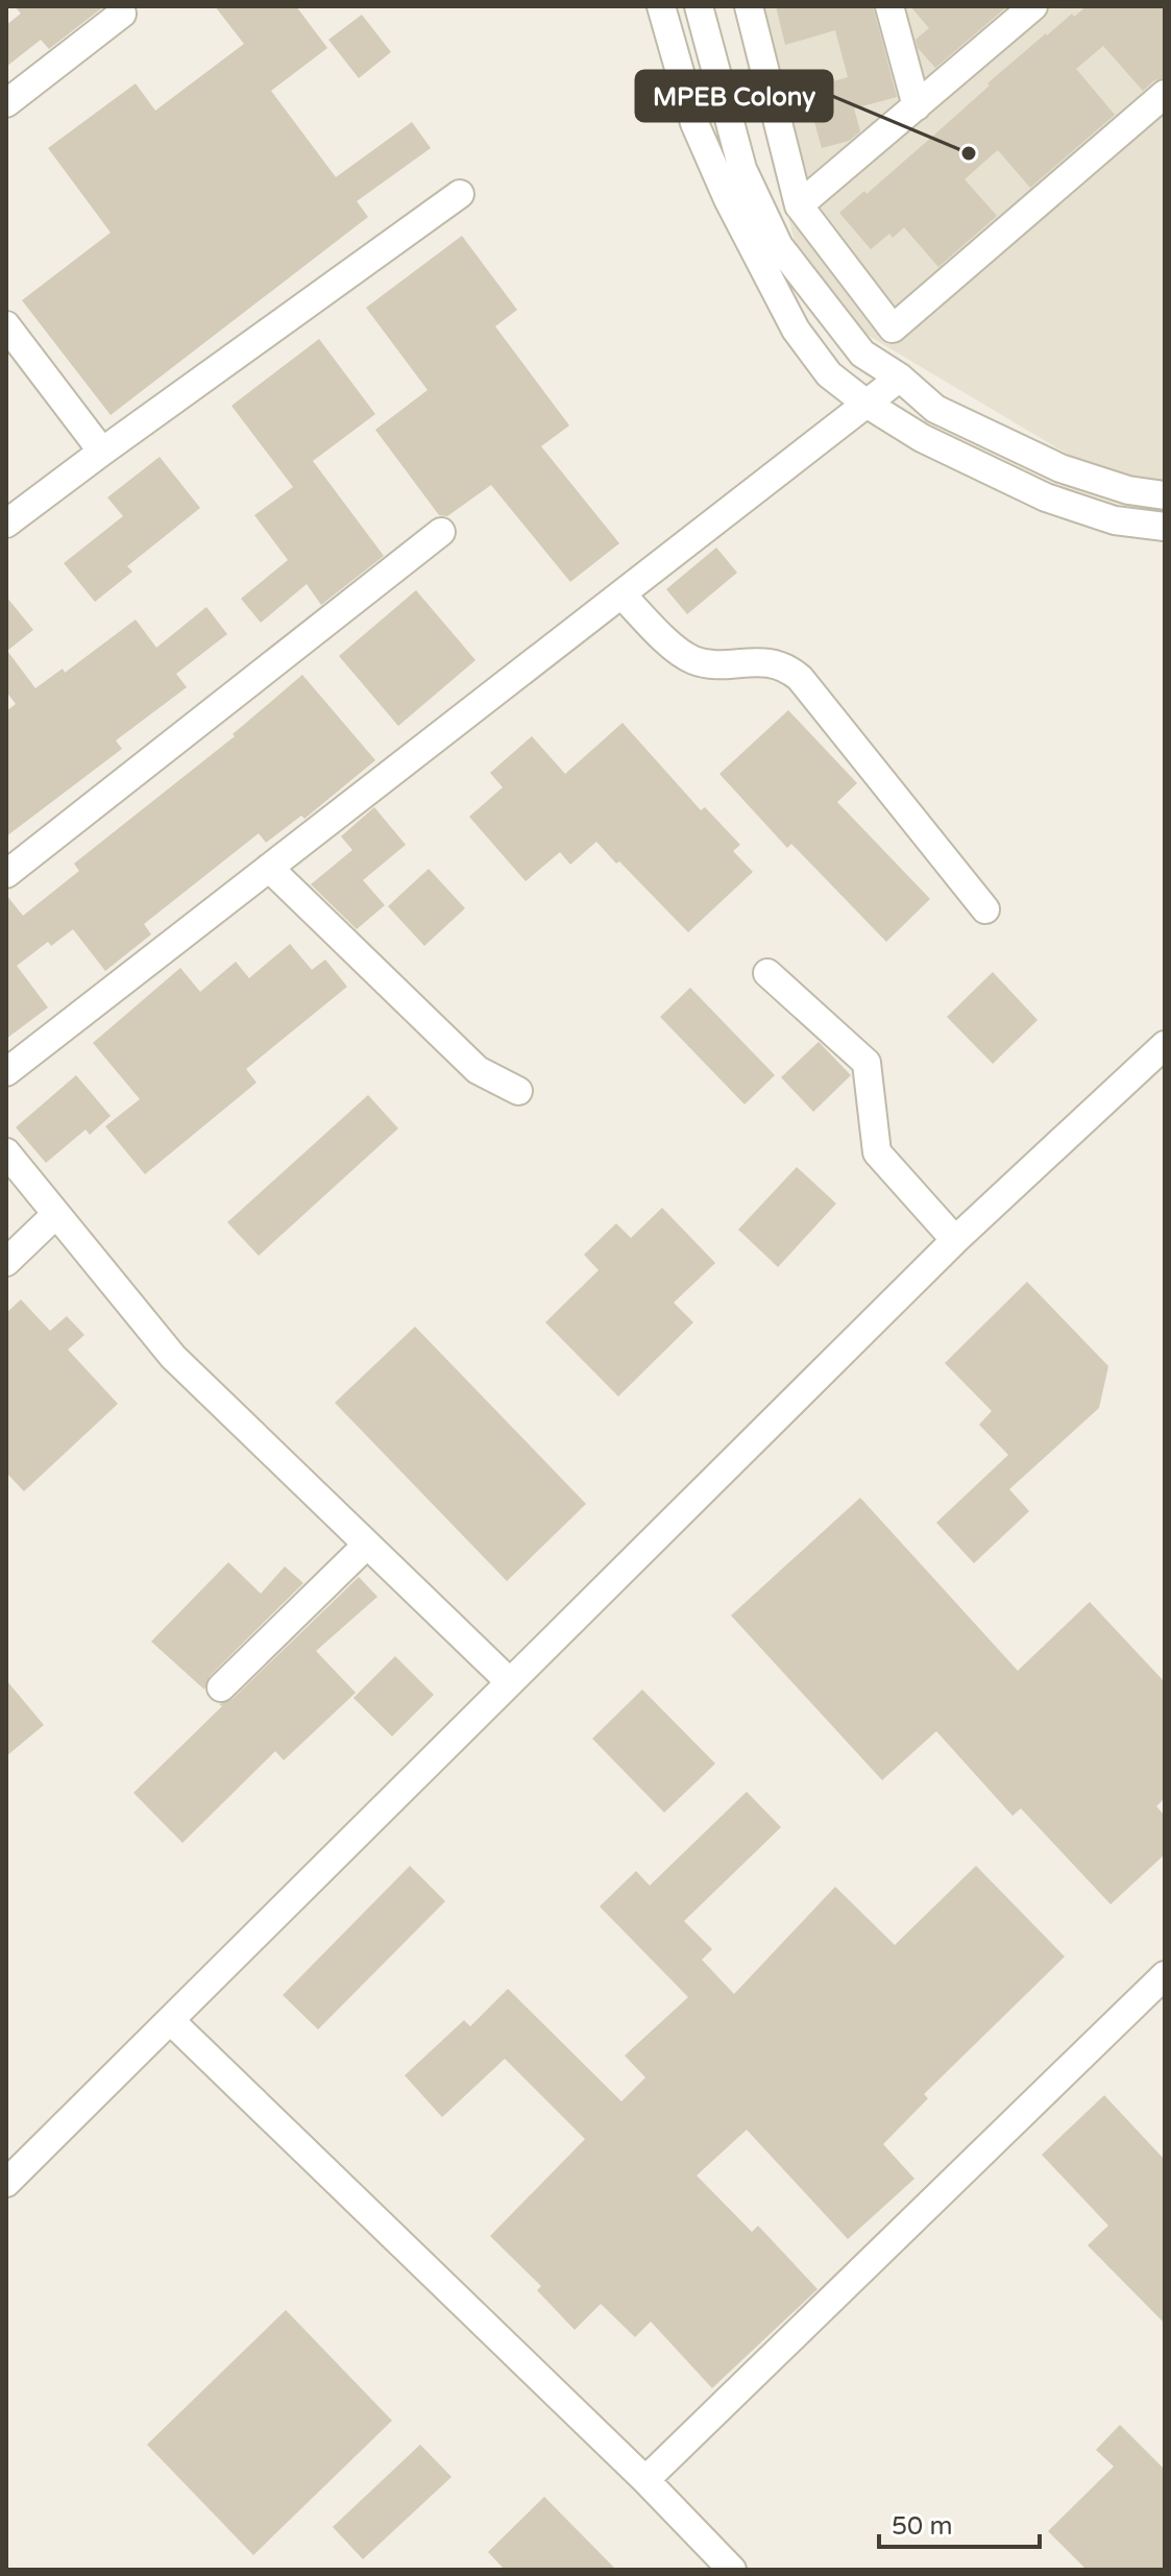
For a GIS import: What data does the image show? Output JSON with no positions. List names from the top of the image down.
{
  "places": ["MPEB Colony"],
  "scale_bar": "50 m"
}
